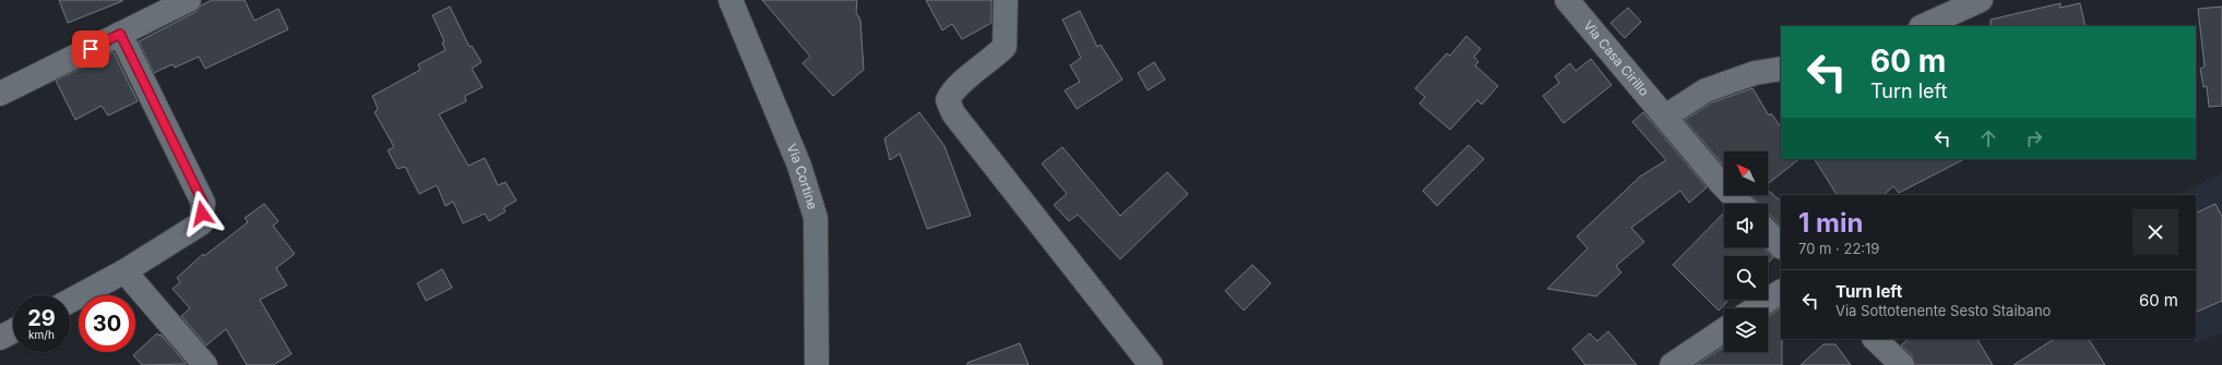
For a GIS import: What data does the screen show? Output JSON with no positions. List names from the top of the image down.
{
  "streets": {
    "street": ["Via Casa Cirillo", "Via Cortine"]
  },
  "north": "top left",
  "page": {
    "turn": ["60 m", "Turn left"],
    "heading": ["1 min", "70 m · 22:19"],
    "list": [
      {
        "name": "Turn left",
        "note": "Via Sottotenente Sesto Staibano",
        "value": "60 m"
      }
    ],
    "speed": "29 km/h",
    "limit": "30"
  }
}
